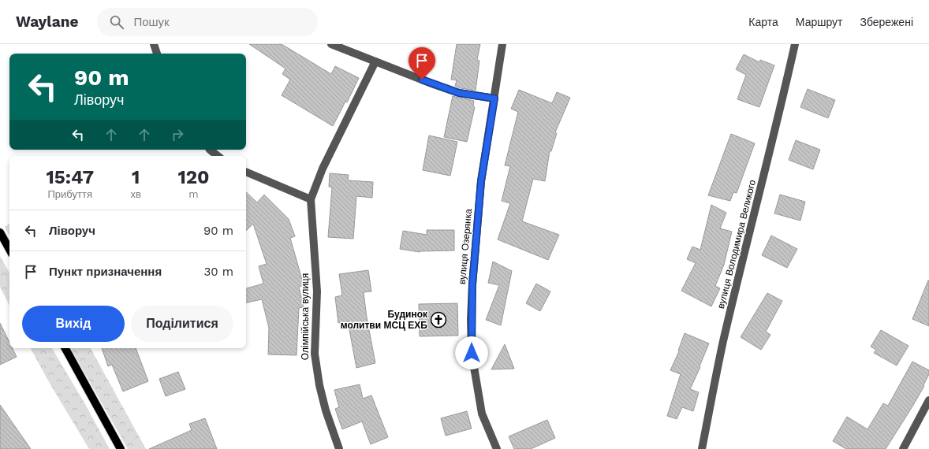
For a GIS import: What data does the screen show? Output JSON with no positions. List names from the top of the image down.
{
  "streets": {
    "street": ["вулиця Володимира Великого", "вулиця Озерянка", "Олімпійська вулиця"]
  },
  "places": {
    "church": ["Будинок молитви МСЦ ЕХБ"]
  },
  "page": {
    "header": "Waylane",
    "search": "Пошук",
    "nav": ["Карта", "Маршрут", "Збережені"],
    "turn": ["90 m", "Ліворуч"],
    "eta": [
      "15:47",
      "Прибуття",
      "1",
      "хв",
      "120",
      "m"
    ],
    "list": [
      {
        "name": "Ліворуч",
        "value": "90 m"
      },
      {
        "name": "Пункт призначення",
        "value": "30 m"
      }
    ],
    "buttons": ["Вихід", "Поділитися"]
  }
}
